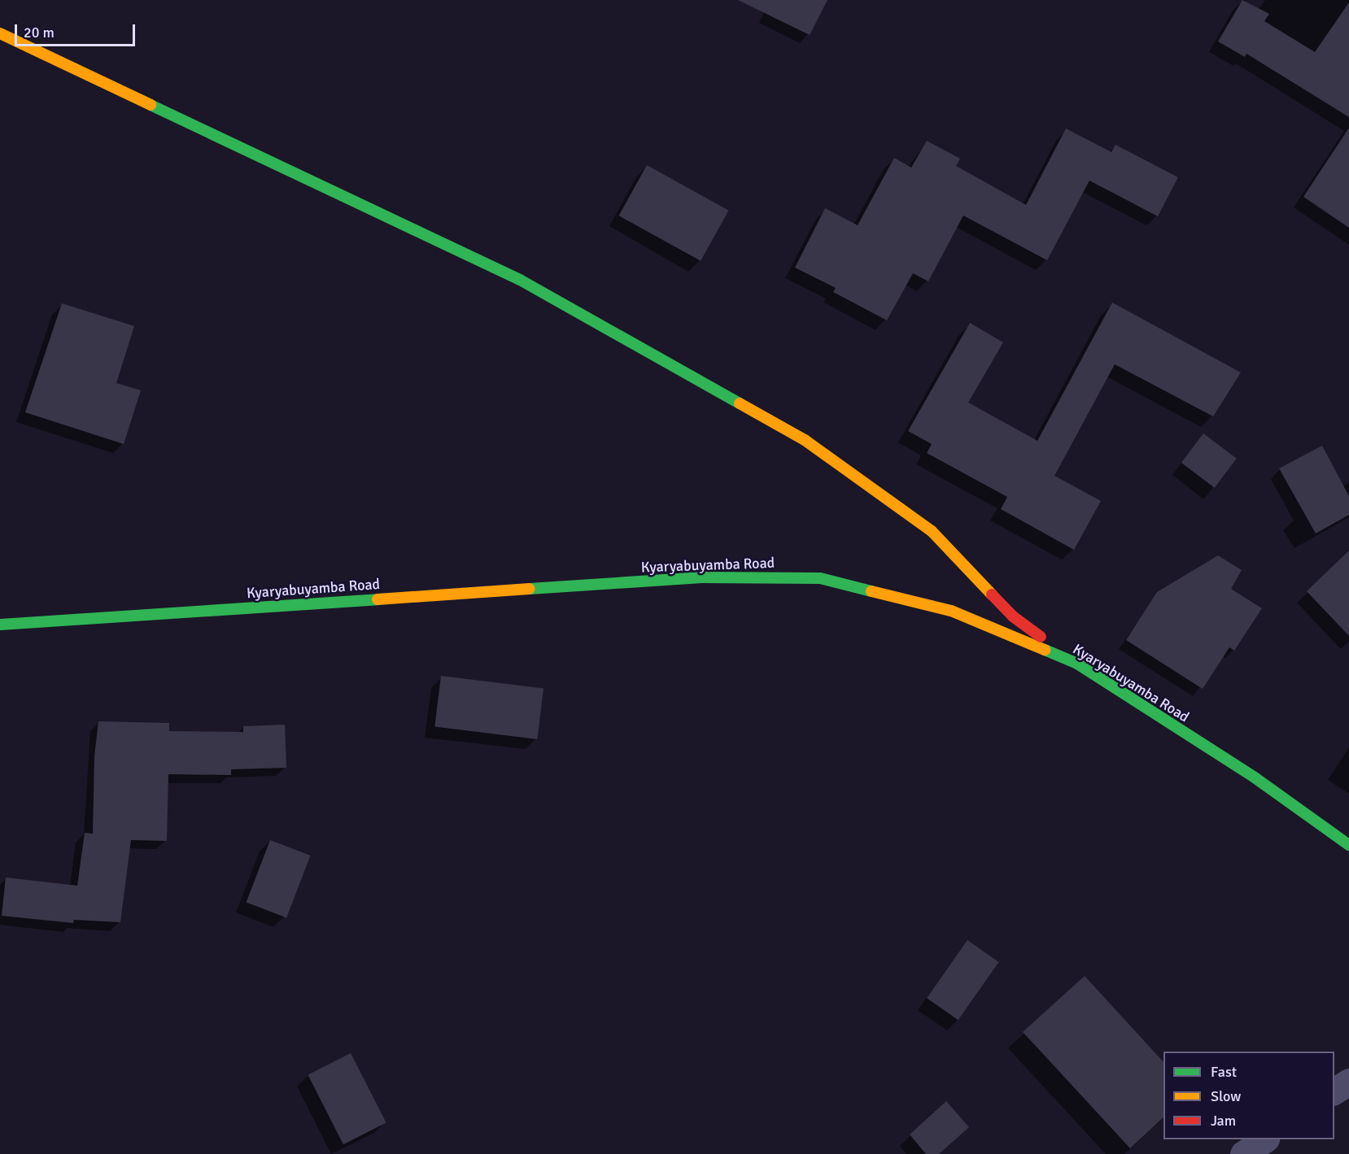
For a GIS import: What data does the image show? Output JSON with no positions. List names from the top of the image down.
{
  "streets": {
    "street": ["Kyaryabuyamba Road"]
  },
  "legend": ["Fast", "Slow", "Jam"],
  "scale_bar": "20 m"
}
